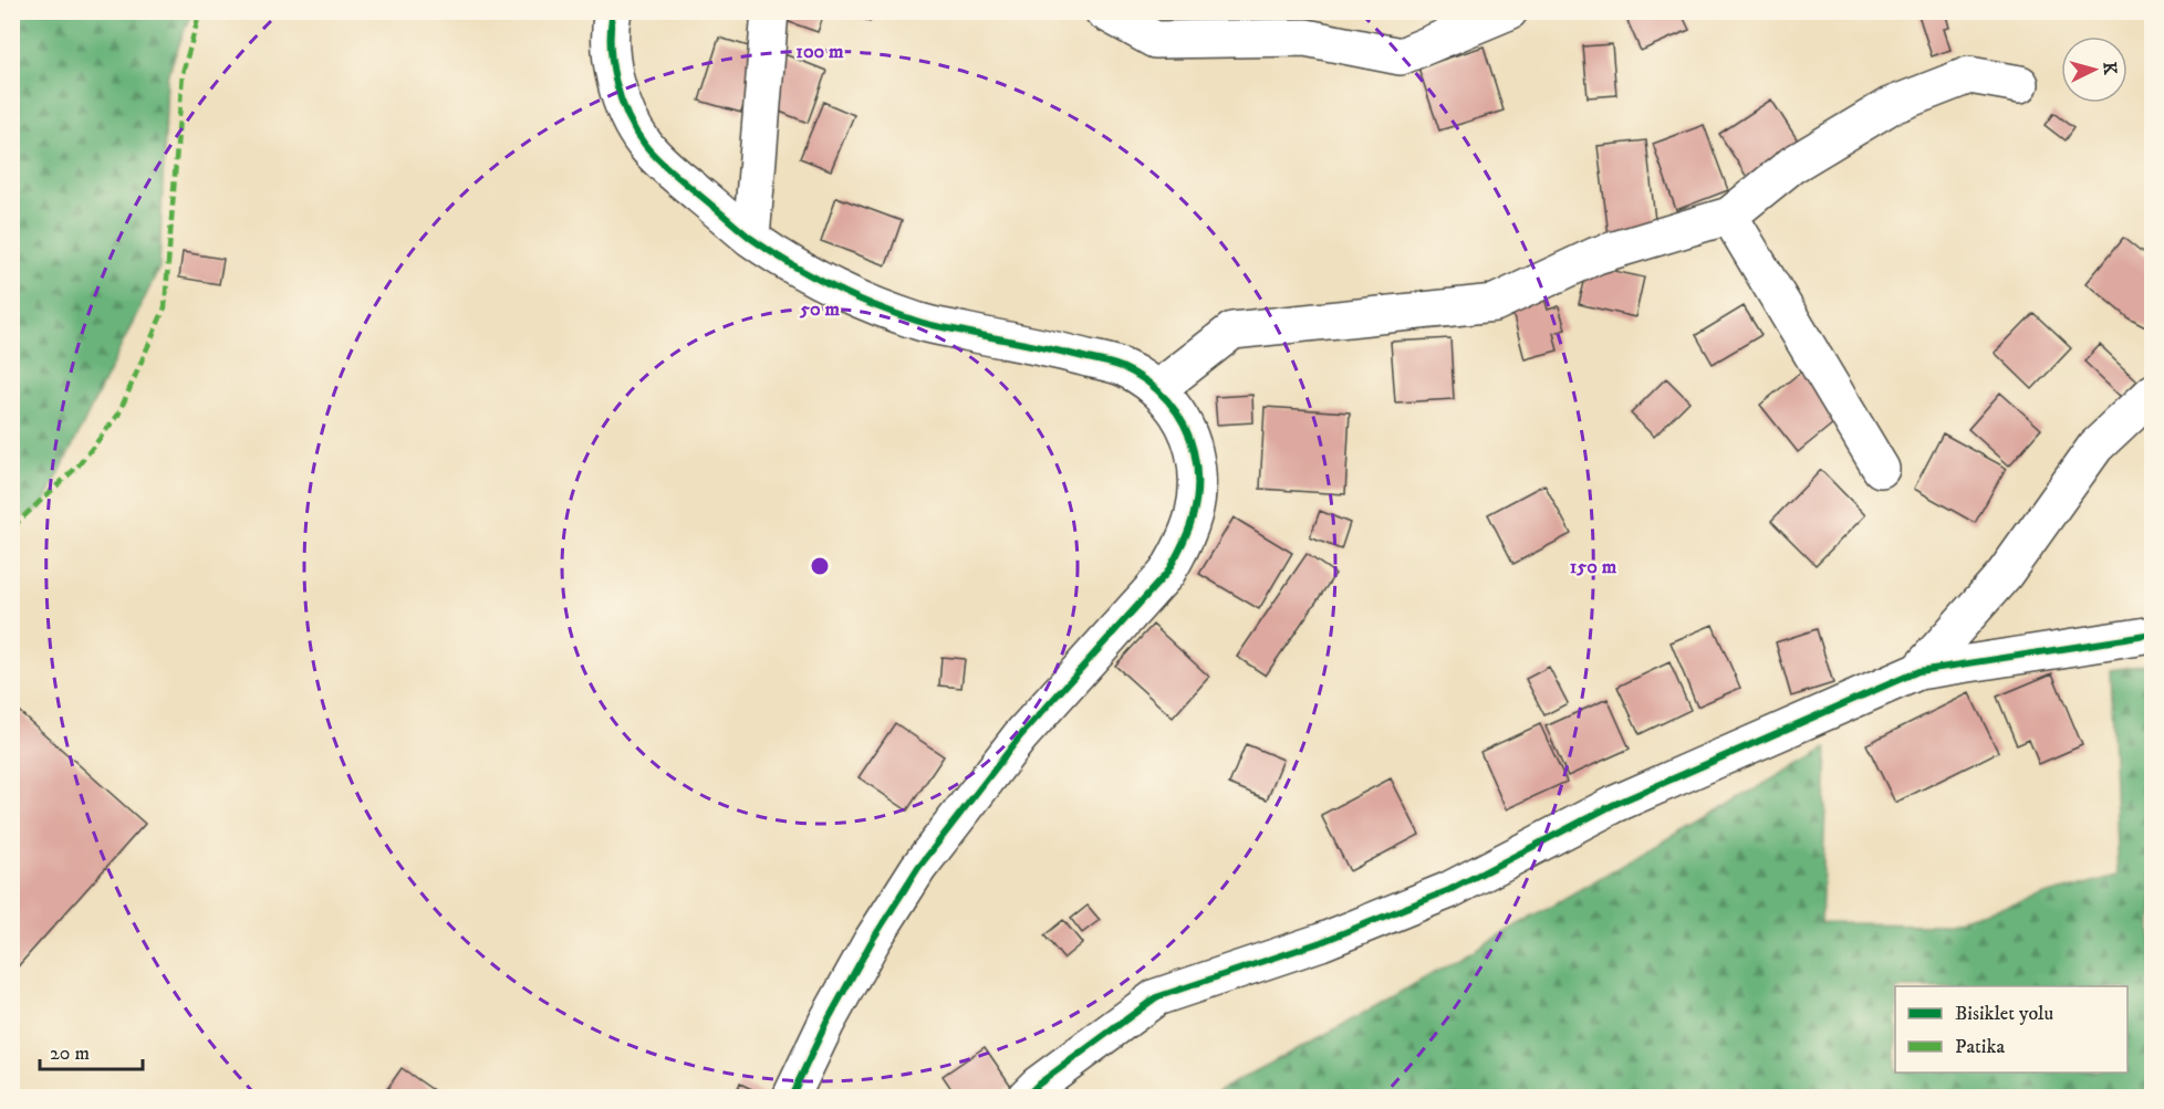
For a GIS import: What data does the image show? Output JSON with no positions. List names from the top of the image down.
{
  "legend": ["Bisiklet yolu", "Patika"],
  "scale_bar": "20 m",
  "north": "right",
  "rings": ["100 m", "50 m", "150 m"]
}
